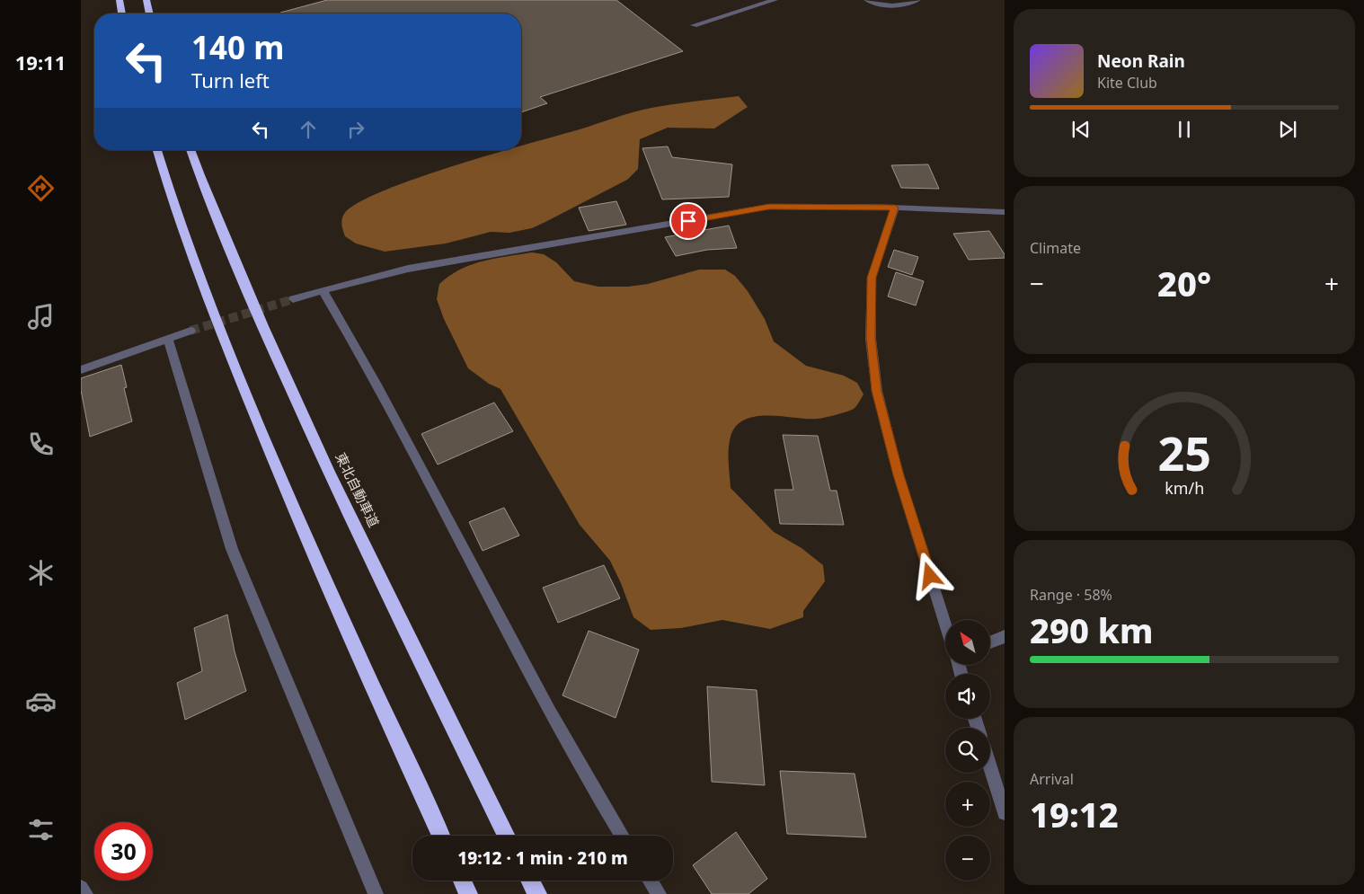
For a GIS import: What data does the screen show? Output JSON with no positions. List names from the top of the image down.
{
  "streets": {
    "highway": ["東北自動車道"]
  },
  "north": "top left",
  "page": {
    "tabs": "19:11",
    "turn": ["140 m", "Turn left"],
    "song": ["Neon Rain", "Kite Club"],
    "tile": [
      "Climate",
      ["Range · 58%", "290 km"],
      ["Arrival", "19:12"]
    ],
    "heat": ["−", "20°", "+"],
    "map_buttons": ["+", "−"],
    "limit": "30",
    "trip": "19:12 · 1 min · 210 m",
    "gauge": ["25", "km/h"]
  }
}
